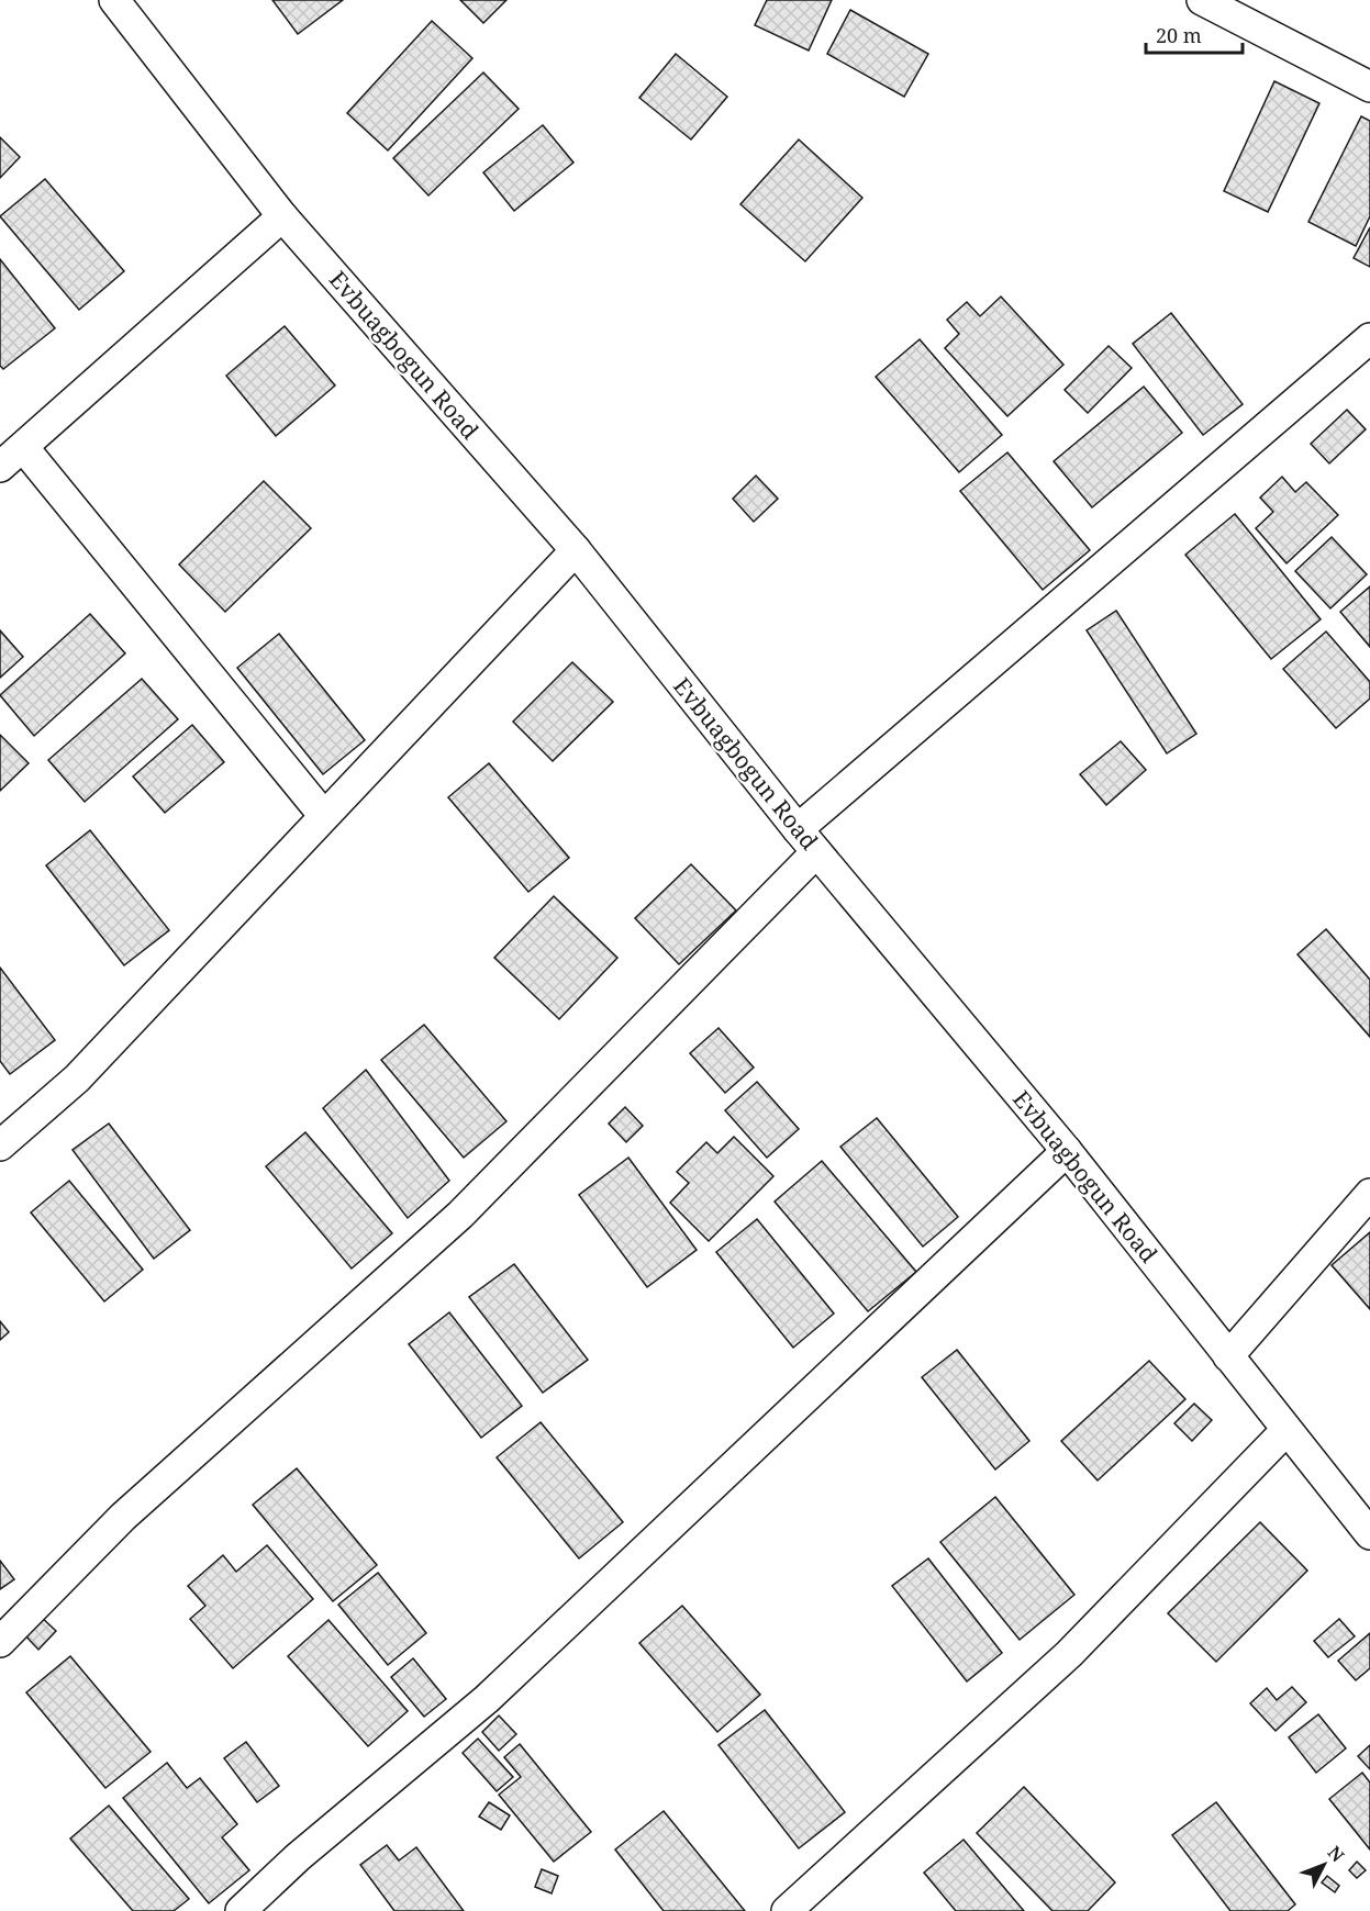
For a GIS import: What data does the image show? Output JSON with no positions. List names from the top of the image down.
{
  "streets": {
    "street": ["Evbuagbogun Road"]
  },
  "scale_bar": "20 m",
  "north": "top right"
}
